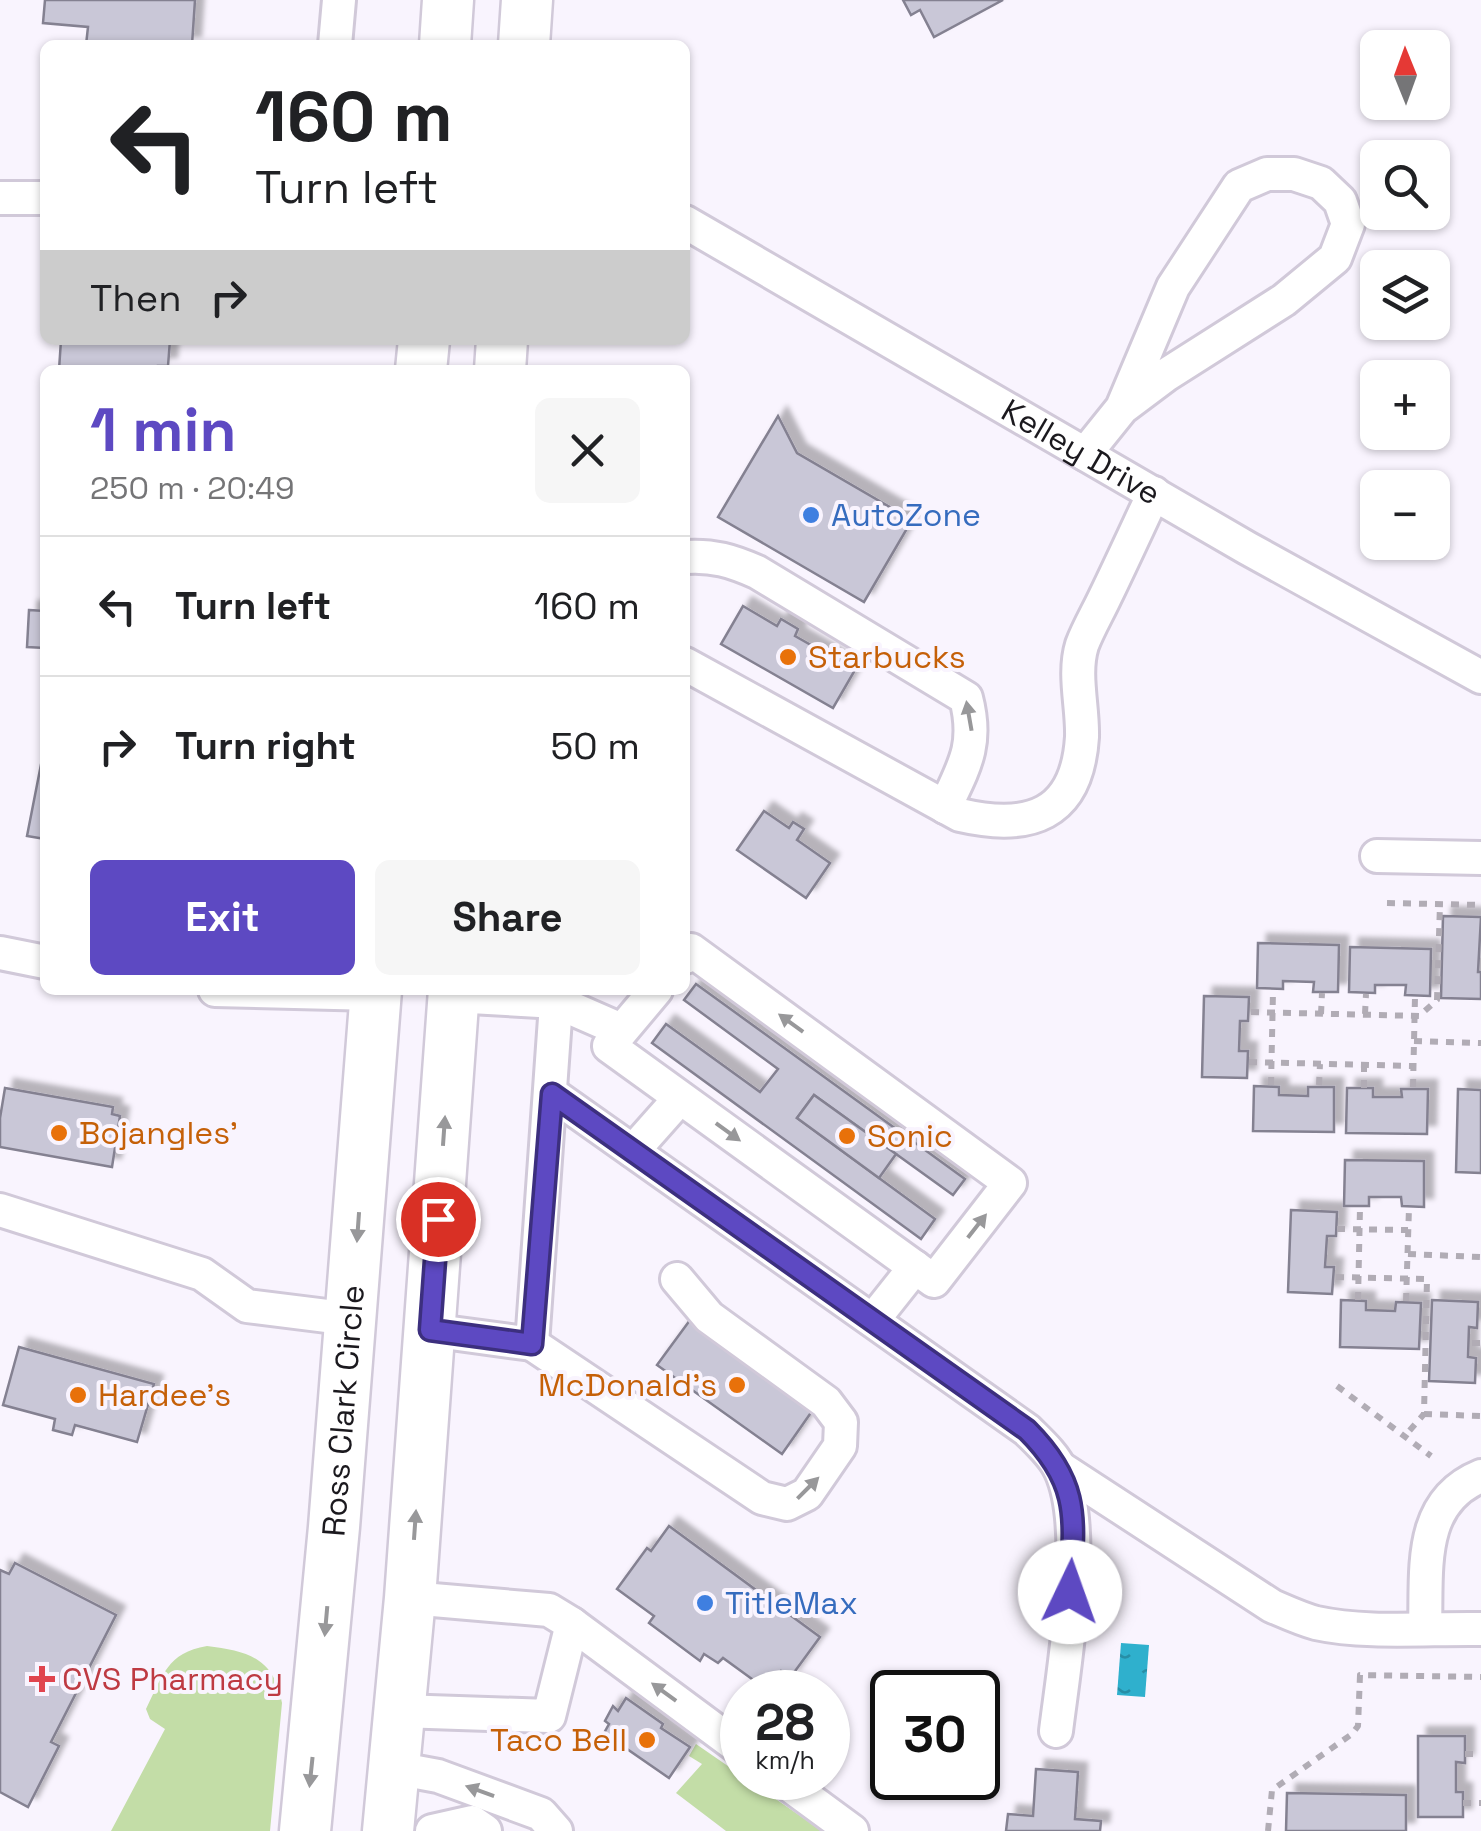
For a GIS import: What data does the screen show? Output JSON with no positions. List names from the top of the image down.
{
  "streets": {
    "highway": ["Ross Clark Circle"],
    "street": ["Kelley Drive"]
  },
  "places": {
    "other": [
      "AutoZone",
      "Starbucks",
      "Bojangles'",
      "Sonic",
      "McDonald's",
      "Hardee's",
      "TitleMax",
      "Taco Bell"
    ],
    "health": ["CVS Pharmacy"]
  },
  "north": "top",
  "page": {
    "map_buttons": ["+", "−"],
    "turn": ["160 m", "Turn left"],
    "then": "Then",
    "heading": ["1 min", "250 m · 20:49"],
    "list": [
      {
        "name": "Turn left",
        "value": "160 m"
      },
      {
        "name": "Turn right",
        "value": "50 m"
      }
    ],
    "buttons": ["Exit", "Share"],
    "speed": "28 km/h",
    "limit": "30"
  }
}
